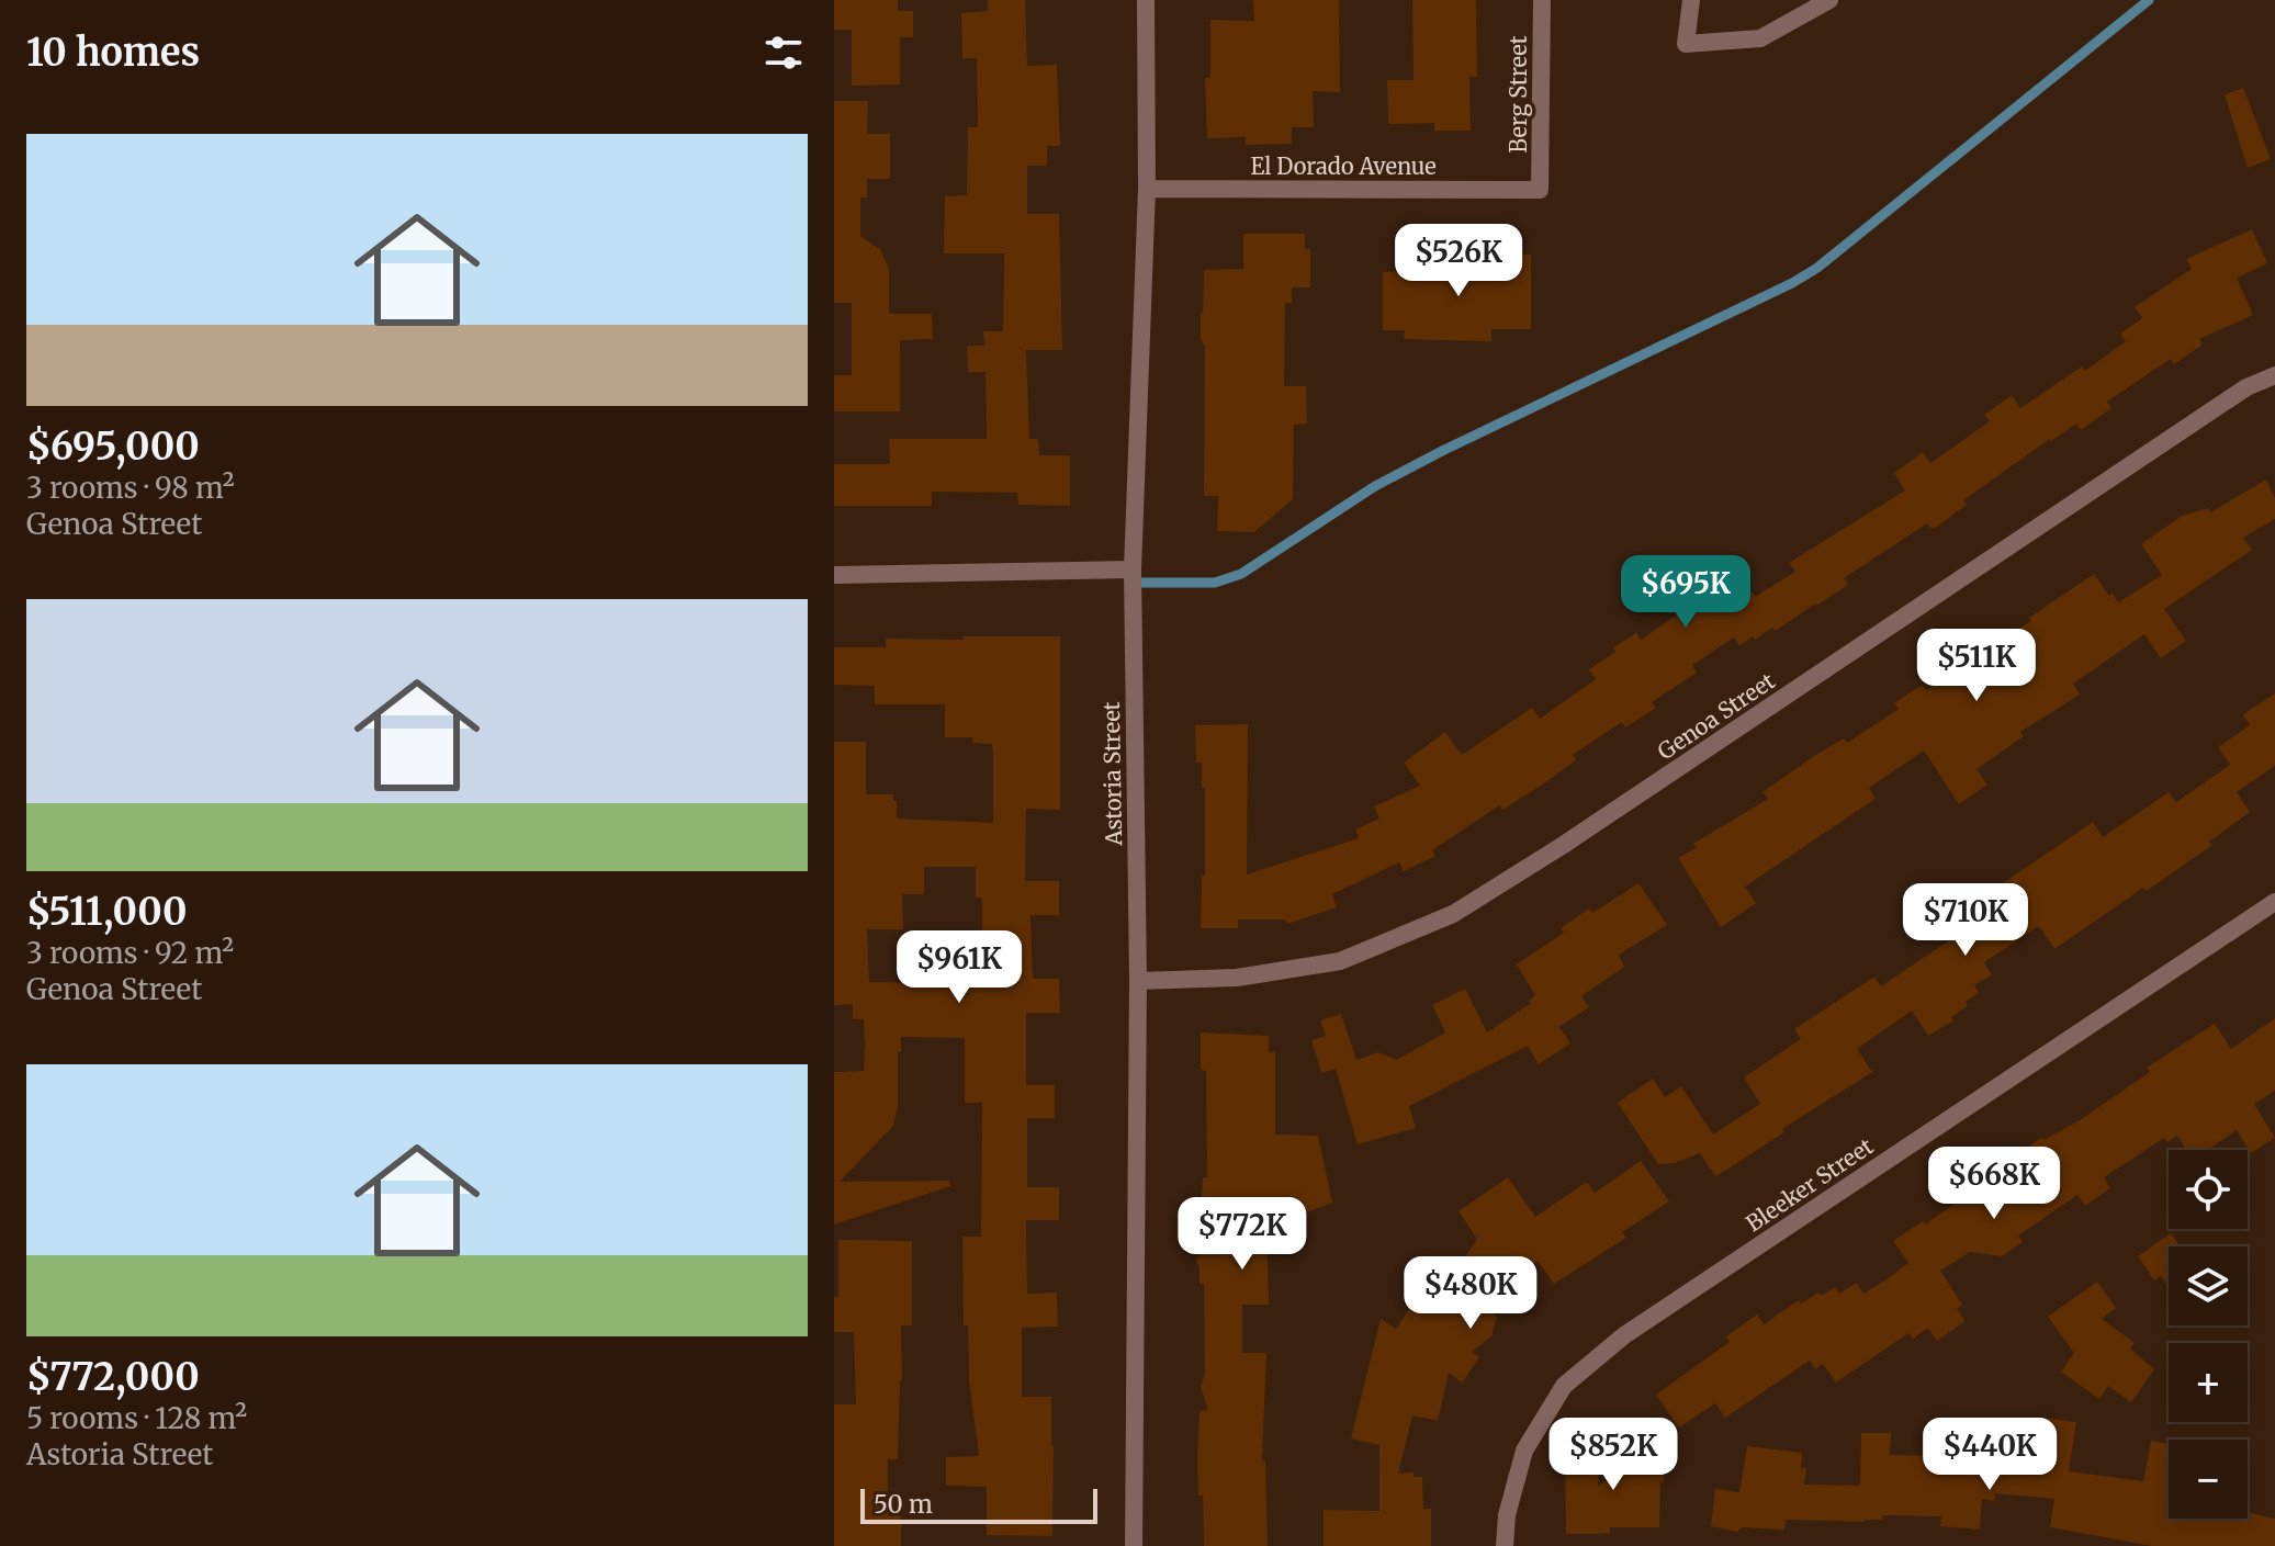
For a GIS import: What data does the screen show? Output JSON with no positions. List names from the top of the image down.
{
  "streets": {
    "street": [
      "Berg Street",
      "El Dorado Avenue",
      "Genoa Street",
      "Astoria Street",
      "Bleeker Street"
    ]
  },
  "crossings": [
    ["Berg Street", "El Dorado Avenue"],
    ["El Dorado Avenue", "Astoria Street"],
    ["Genoa Street", "Astoria Street"]
  ],
  "scale_bar": "50 m",
  "page": {
    "heading": "10 homes",
    "list": [
      {
        "name": "$695,000",
        "note": "3 rooms · 98 m² · Genoa Street"
      },
      {
        "name": "$511,000",
        "note": "3 rooms · 92 m² · Genoa Street"
      },
      {
        "name": "$772,000",
        "note": "5 rooms · 128 m² · Astoria Street"
      }
    ],
    "price": [
      "$526K",
      "$695K",
      "$511K",
      "$710K",
      "$961K",
      "$668K",
      "$772K",
      "$480K",
      "$852K",
      "$440K"
    ],
    "map_buttons": ["+", "−"],
    "scale": "50 m"
  }
}
